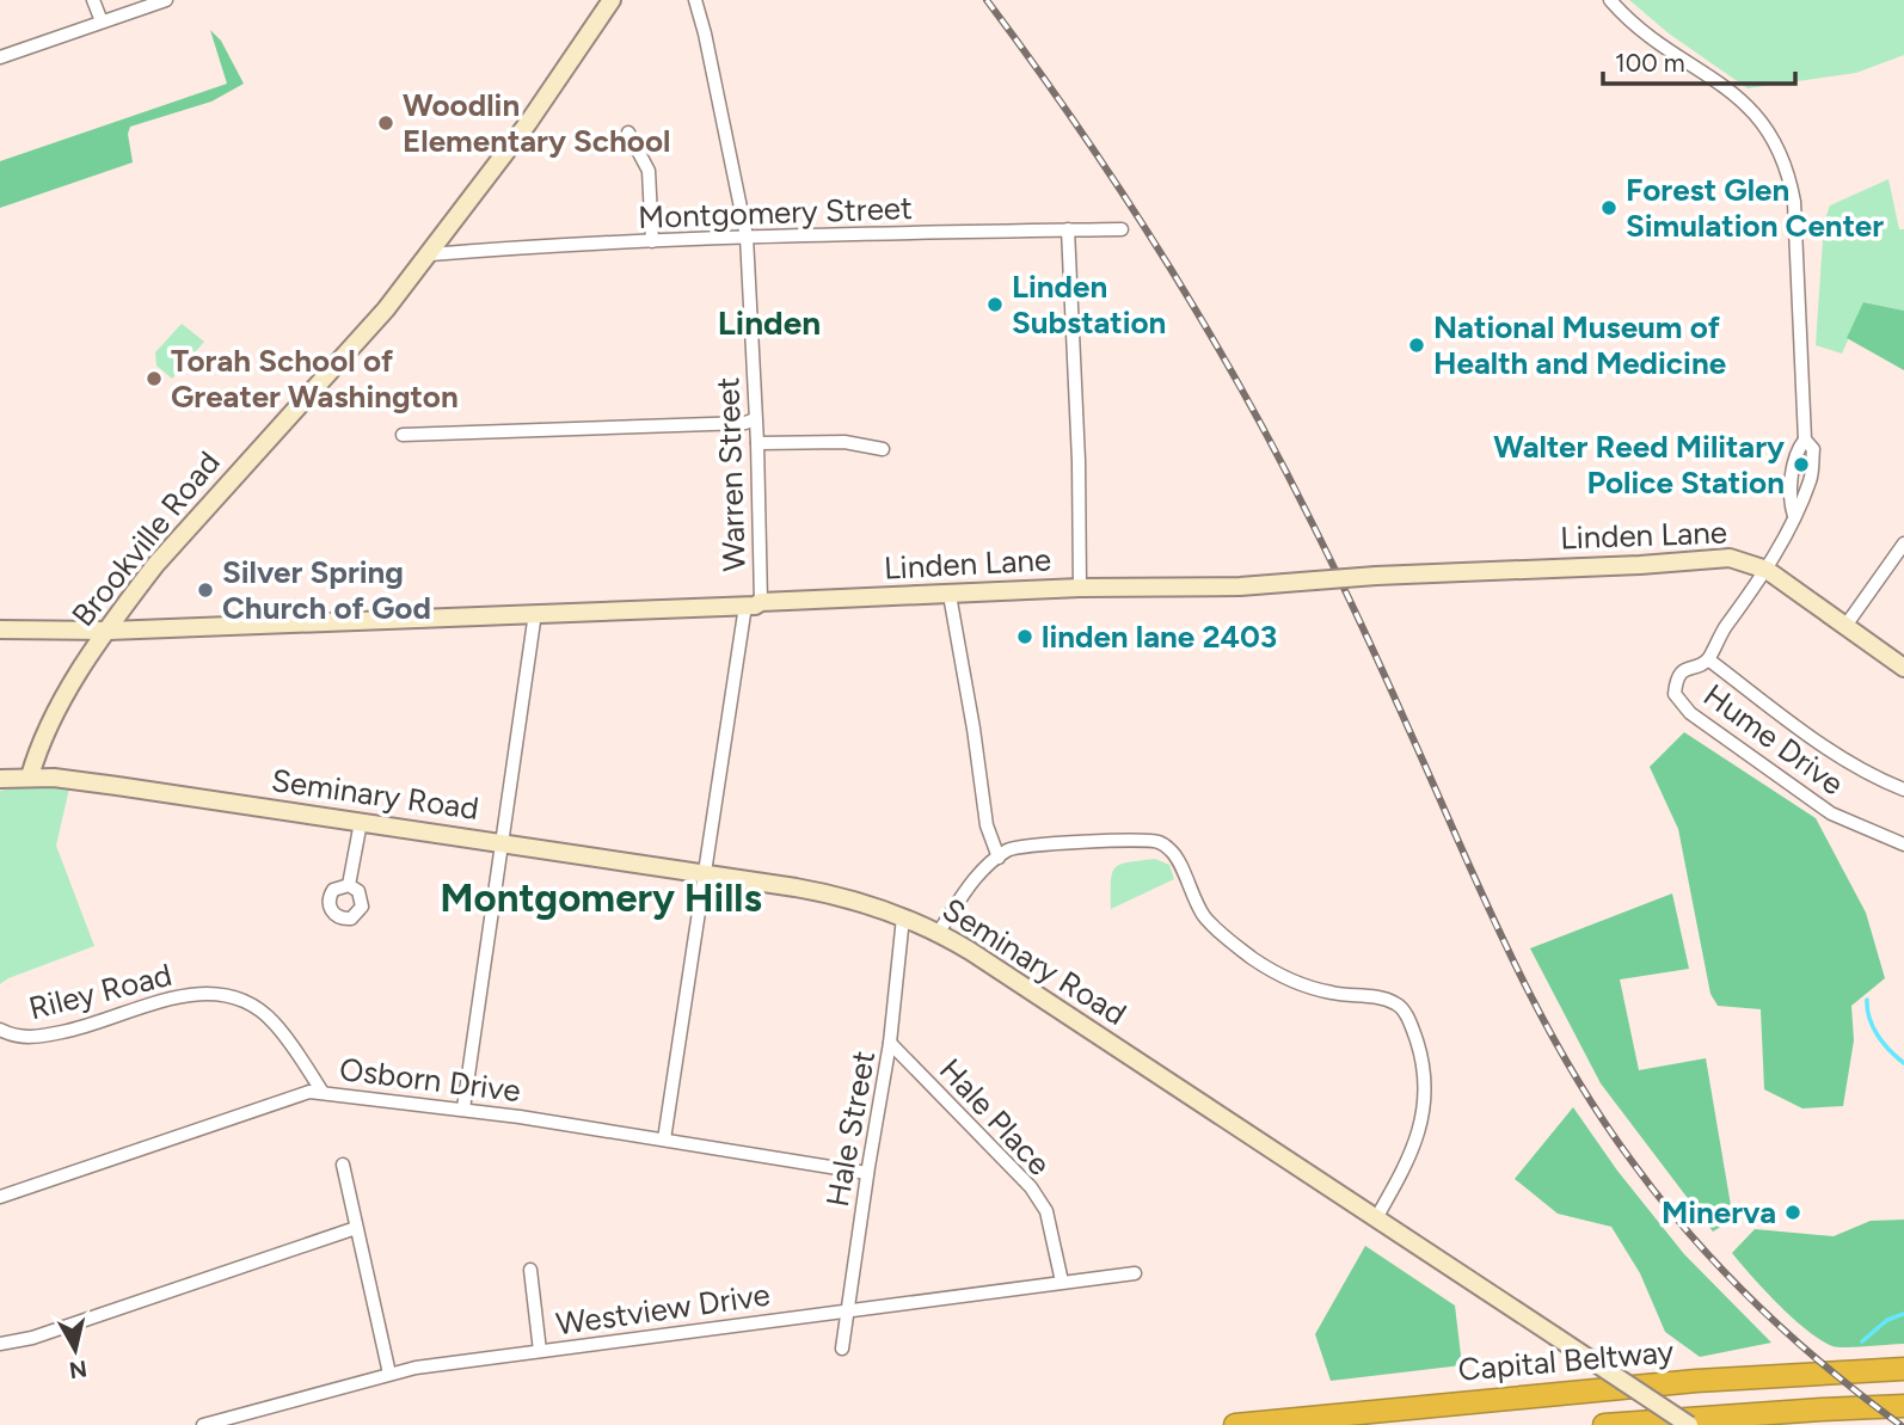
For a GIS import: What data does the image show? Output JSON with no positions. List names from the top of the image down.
{
  "streets": {
    "highway": ["Capital Beltway"],
    "street": [
      "Montgomery Street",
      "Warren Street",
      "Linden Lane",
      "Brookville Road",
      "Hume Drive",
      "Seminary Road",
      "Riley Road",
      "Osborn Drive",
      "Hale Place",
      "Hale Street",
      "Westview Drive"
    ]
  },
  "crossings": [
    ["Montgomery Street", "Warren Street"],
    ["Montgomery Street", "Brookville Road"],
    ["Warren Street", "Linden Lane"],
    ["Warren Street", "Seminary Road"],
    ["Warren Street", "Osborn Drive"],
    ["Linden Lane", "Brookville Road"],
    ["Linden Lane", "Hume Drive"],
    ["Brookville Road", "Seminary Road"],
    ["Seminary Road", "Hale Street"],
    ["Riley Road", "Osborn Drive"],
    ["Osborn Drive", "Hale Street"],
    ["Hale Place", "Hale Street"],
    ["Hale Place", "Westview Drive"],
    ["Hale Street", "Westview Drive"]
  ],
  "districts": ["Linden", "Montgomery Hills"],
  "places": [
    "Woodlin Elementary School",
    "Forest Glen Simulation Center",
    "Linden Substation",
    "National Museum of Health and Medicine",
    "Torah School of Greater Washington",
    "Walter Reed Military Police Station",
    "Silver Spring Church of God",
    "linden lane 2403",
    "Minerva"
  ],
  "scale_bar": "100 m",
  "north": "bottom"
}
